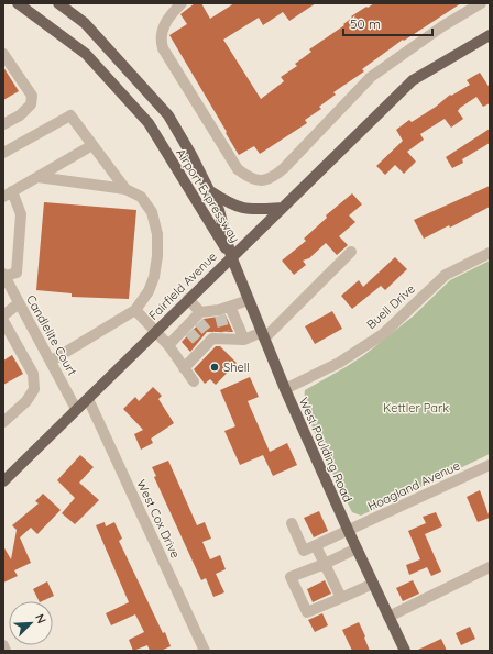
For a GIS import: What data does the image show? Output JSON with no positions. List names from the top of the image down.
{
  "streets": {
    "main road": ["Airport Expressway", "Fairfield Avenue", "West Paulding Road"],
    "street": [
      "Buell Drive",
      "Candlelite Court",
      "Hoagland Avenue",
      "West Cox Drive"
    ]
  },
  "crossings": [
    ["Airport Expressway", "Fairfield Avenue"],
    ["Airport Expressway", "West Paulding Road"],
    ["Fairfield Avenue", "Candlelite Court"],
    ["Fairfield Avenue", "West Paulding Road"],
    ["Fairfield Avenue", "West Cox Drive"],
    ["Buell Drive", "West Paulding Road"],
    ["West Paulding Road", "Hoagland Avenue"]
  ],
  "parks": ["Kettler Park"],
  "places": ["Shell"],
  "scale_bar": "50 m",
  "north": "top right"
}
